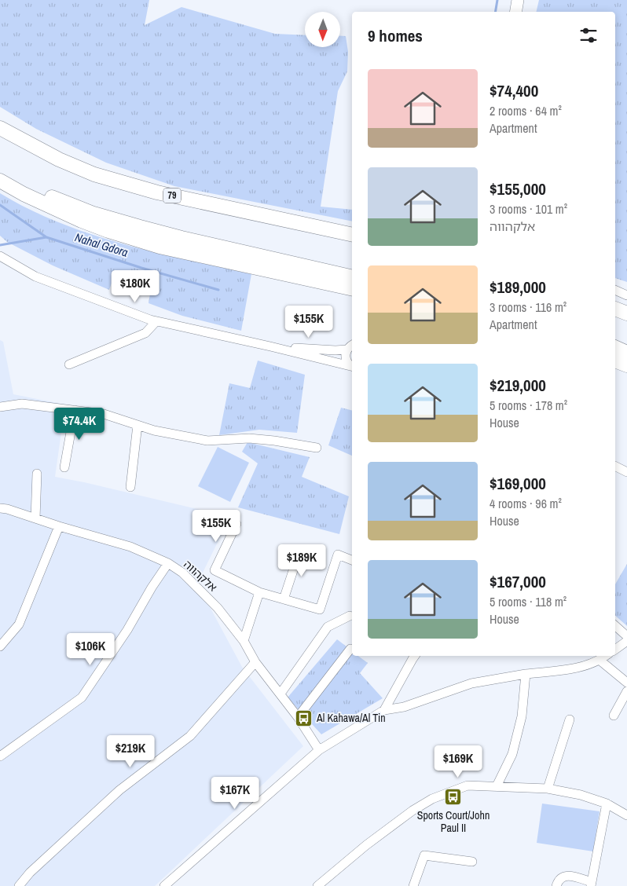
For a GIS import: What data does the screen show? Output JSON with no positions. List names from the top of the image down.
{
  "streets": {
    "highway": ["79"],
    "street": ["אלקהווה"]
  },
  "water": ["Nahal Gdora"],
  "places": {
    "bus stop": ["Al Kahawa/Al Tin", "Sports Court/John Paul II"]
  },
  "north": "bottom",
  "page": {
    "heading": "9 homes",
    "list": [
      {
        "name": "$74,400",
        "note": "2 rooms · 64 m² · Apartment"
      },
      {
        "name": "$155,000",
        "note": "3 rooms · 101 m² · אלקהווה"
      },
      {
        "name": "$189,000",
        "note": "3 rooms · 116 m² · Apartment"
      },
      {
        "name": "$219,000",
        "note": "5 rooms · 178 m² · House"
      },
      {
        "name": "$169,000",
        "note": "4 rooms · 96 m² · House"
      },
      {
        "name": "$167,000",
        "note": "5 rooms · 118 m² · House"
      }
    ],
    "price": [
      "$180K",
      "$155K",
      "$74.4K",
      "$155K",
      "$189K",
      "$106K",
      "$219K",
      "$169K",
      "$167K"
    ]
  }
}
